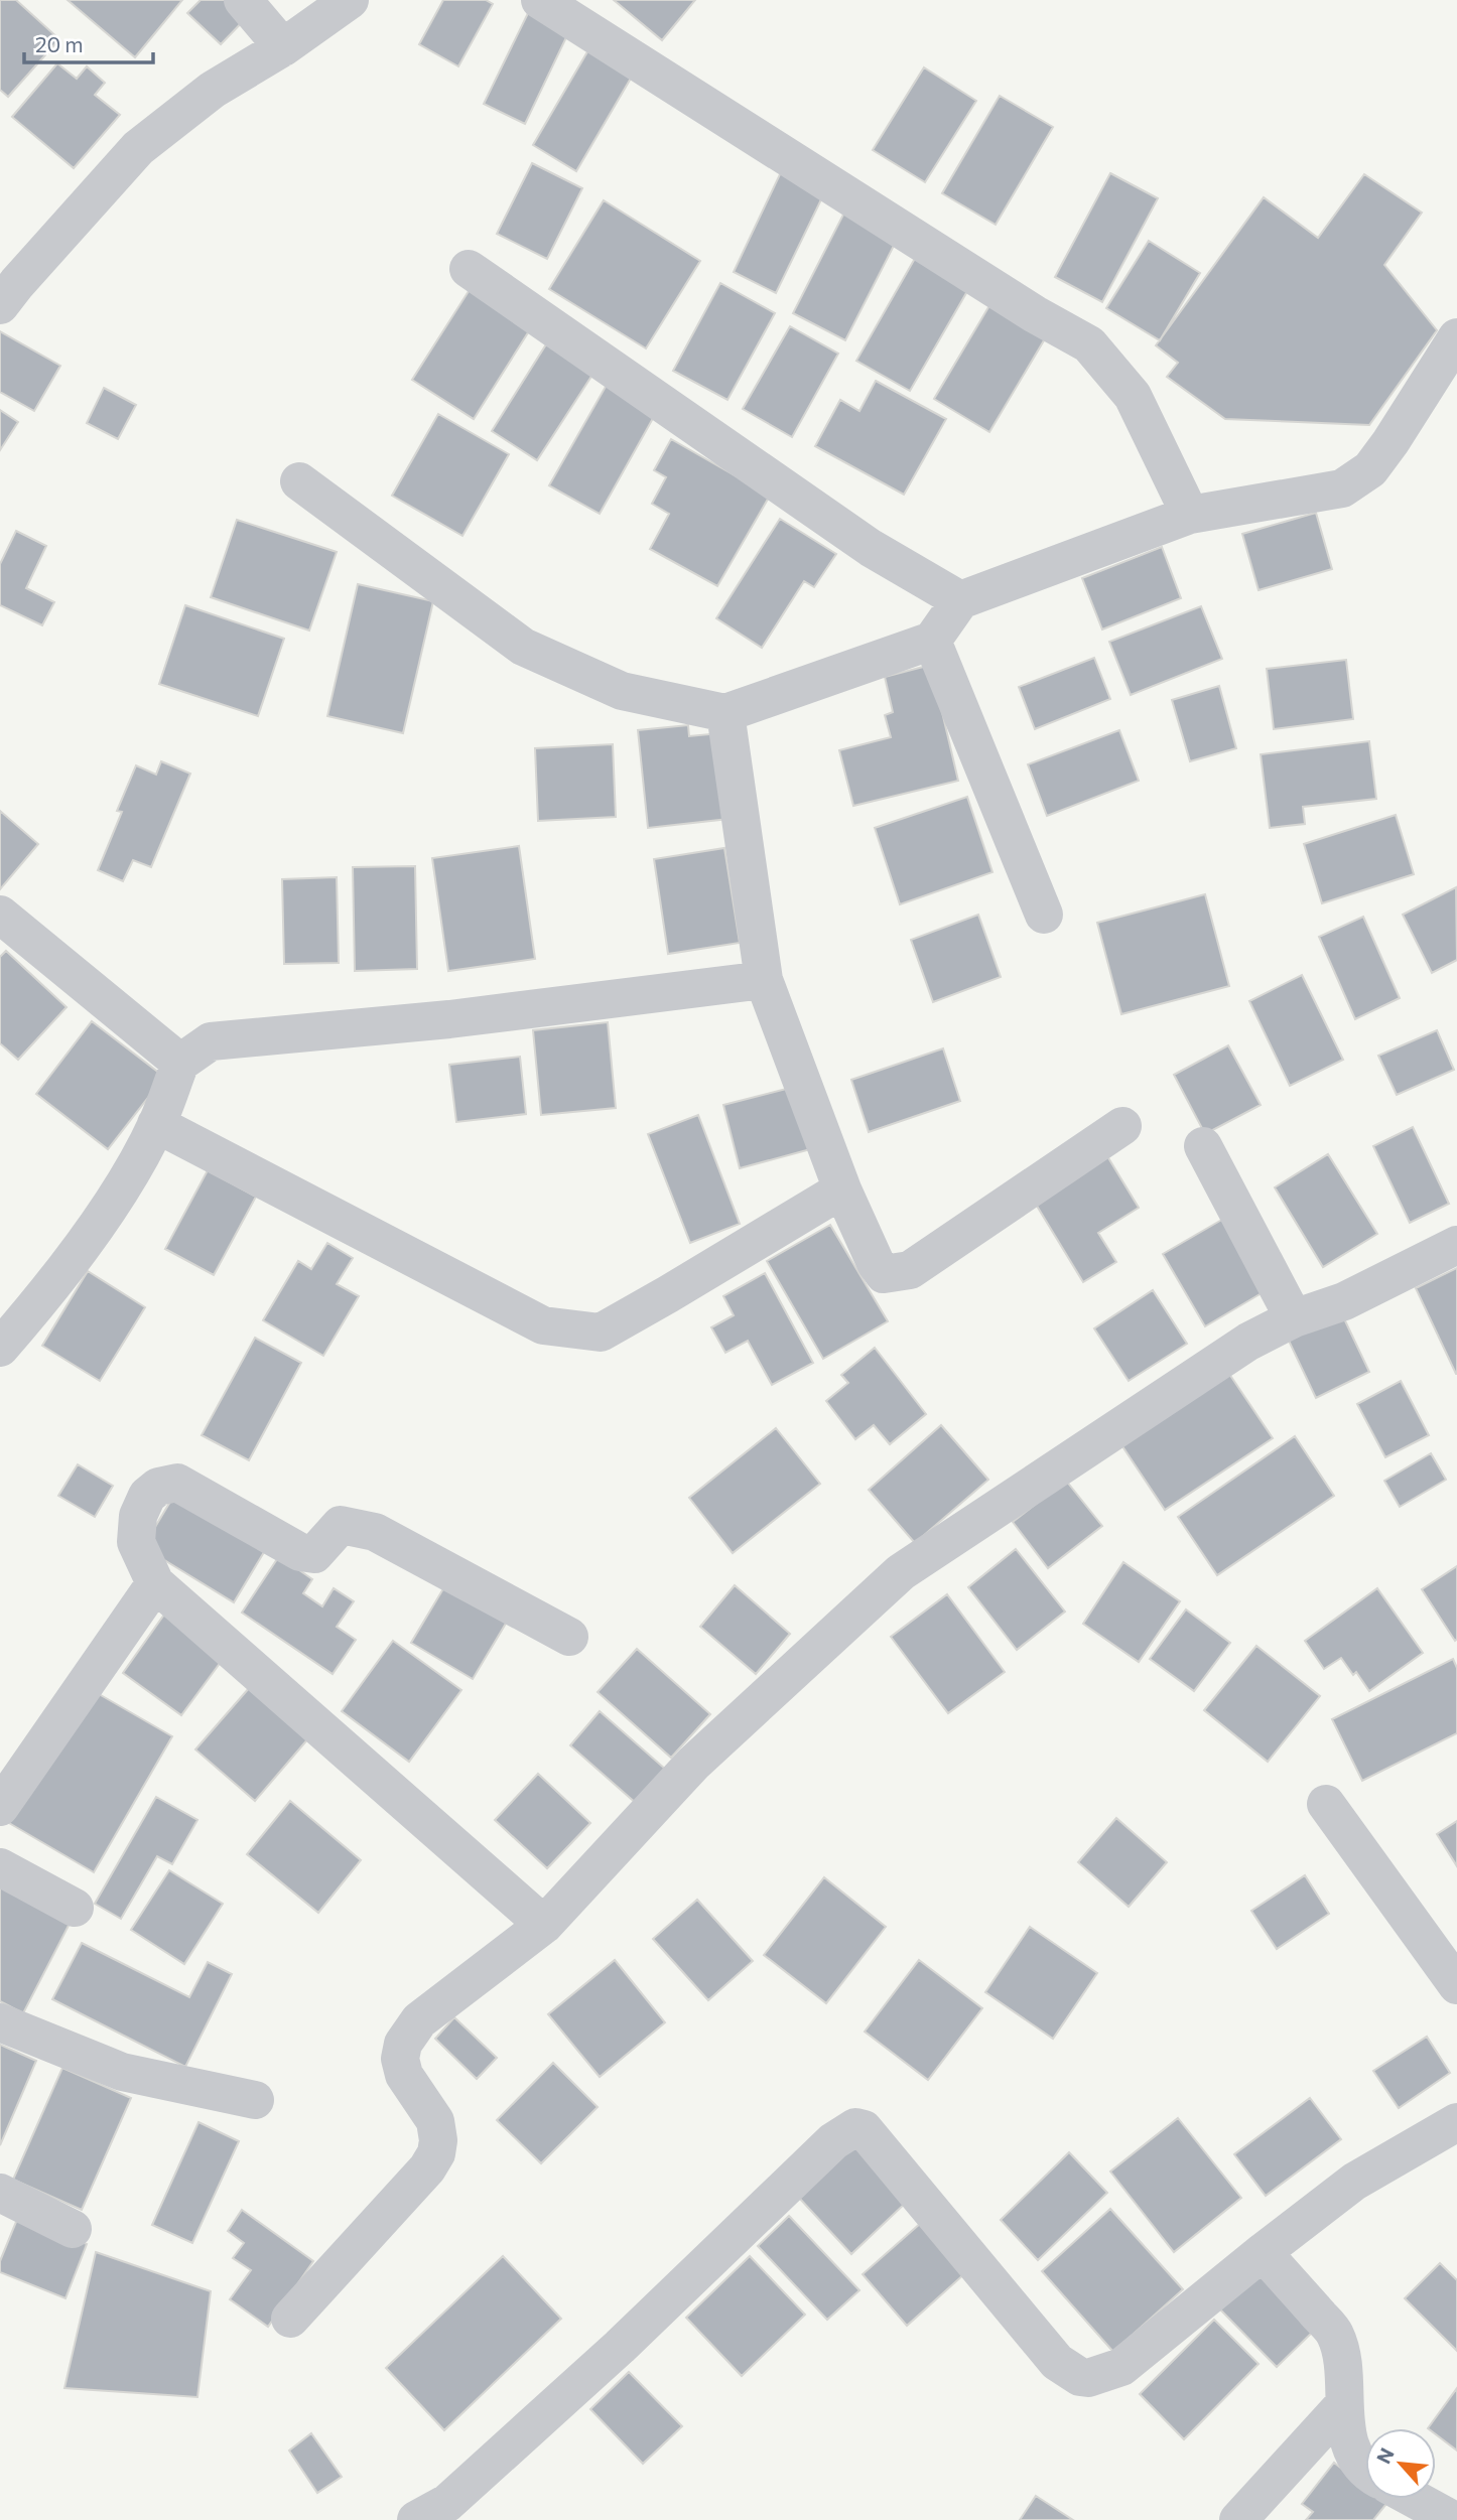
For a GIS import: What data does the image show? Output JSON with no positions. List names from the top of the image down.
{
  "scale_bar": "20 m",
  "north": "top left"
}
